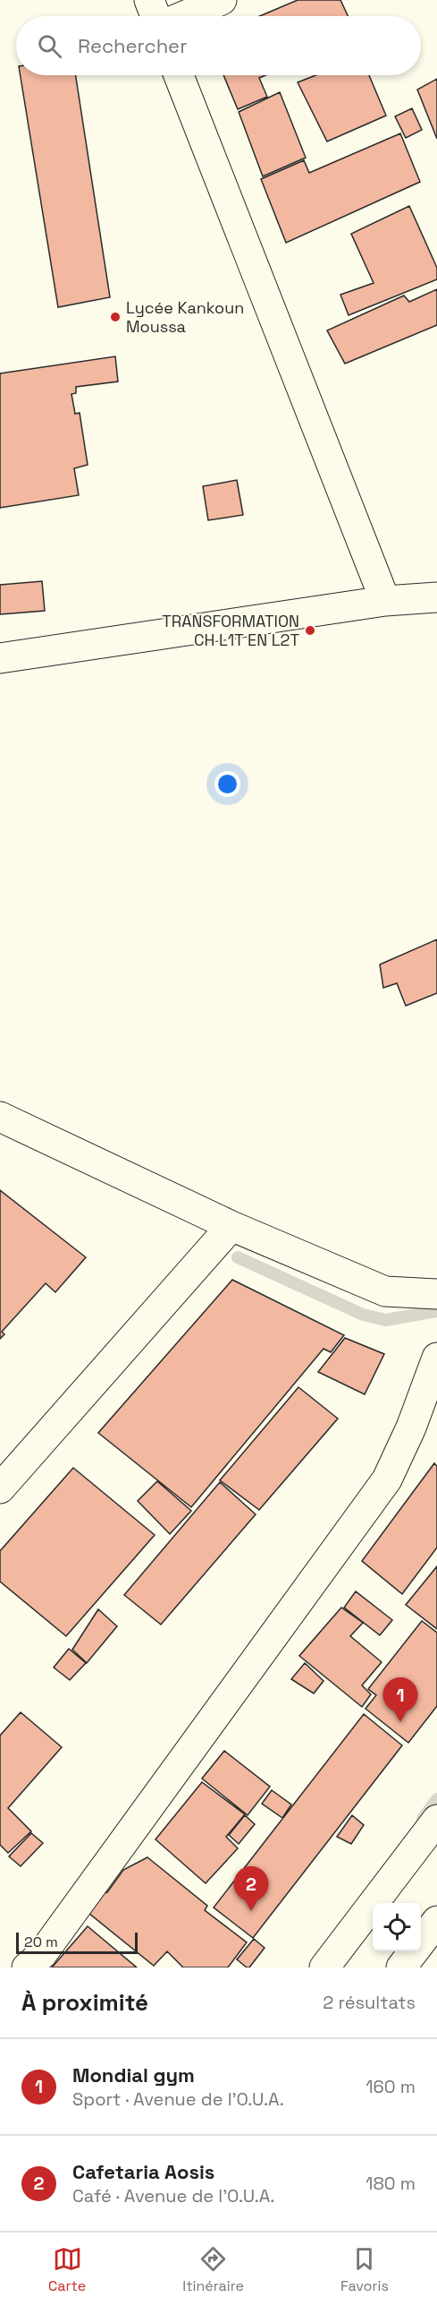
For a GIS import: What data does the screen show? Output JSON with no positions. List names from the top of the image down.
{
  "places": ["Lycée Kankoun Moussa", "TRANSFORMATION CH L1T EN L2T"],
  "scale_bar": "20 m",
  "page": {
    "search": "Rechercher",
    "pins": ["1", "2"],
    "scale": "20 m",
    "heading": ["À proximité", "2 résultats"],
    "list": [
      {
        "mark": "1",
        "name": "Mondial gym",
        "note": "Sport · Avenue de l'O.U.A.",
        "value": "160 m"
      },
      {
        "mark": "2",
        "name": "Cafetaria Aosis",
        "note": "Café · Avenue de l'O.U.A.",
        "value": "180 m"
      }
    ],
    "nav": ["Carte", "Itinéraire", "Favoris"]
  }
}
